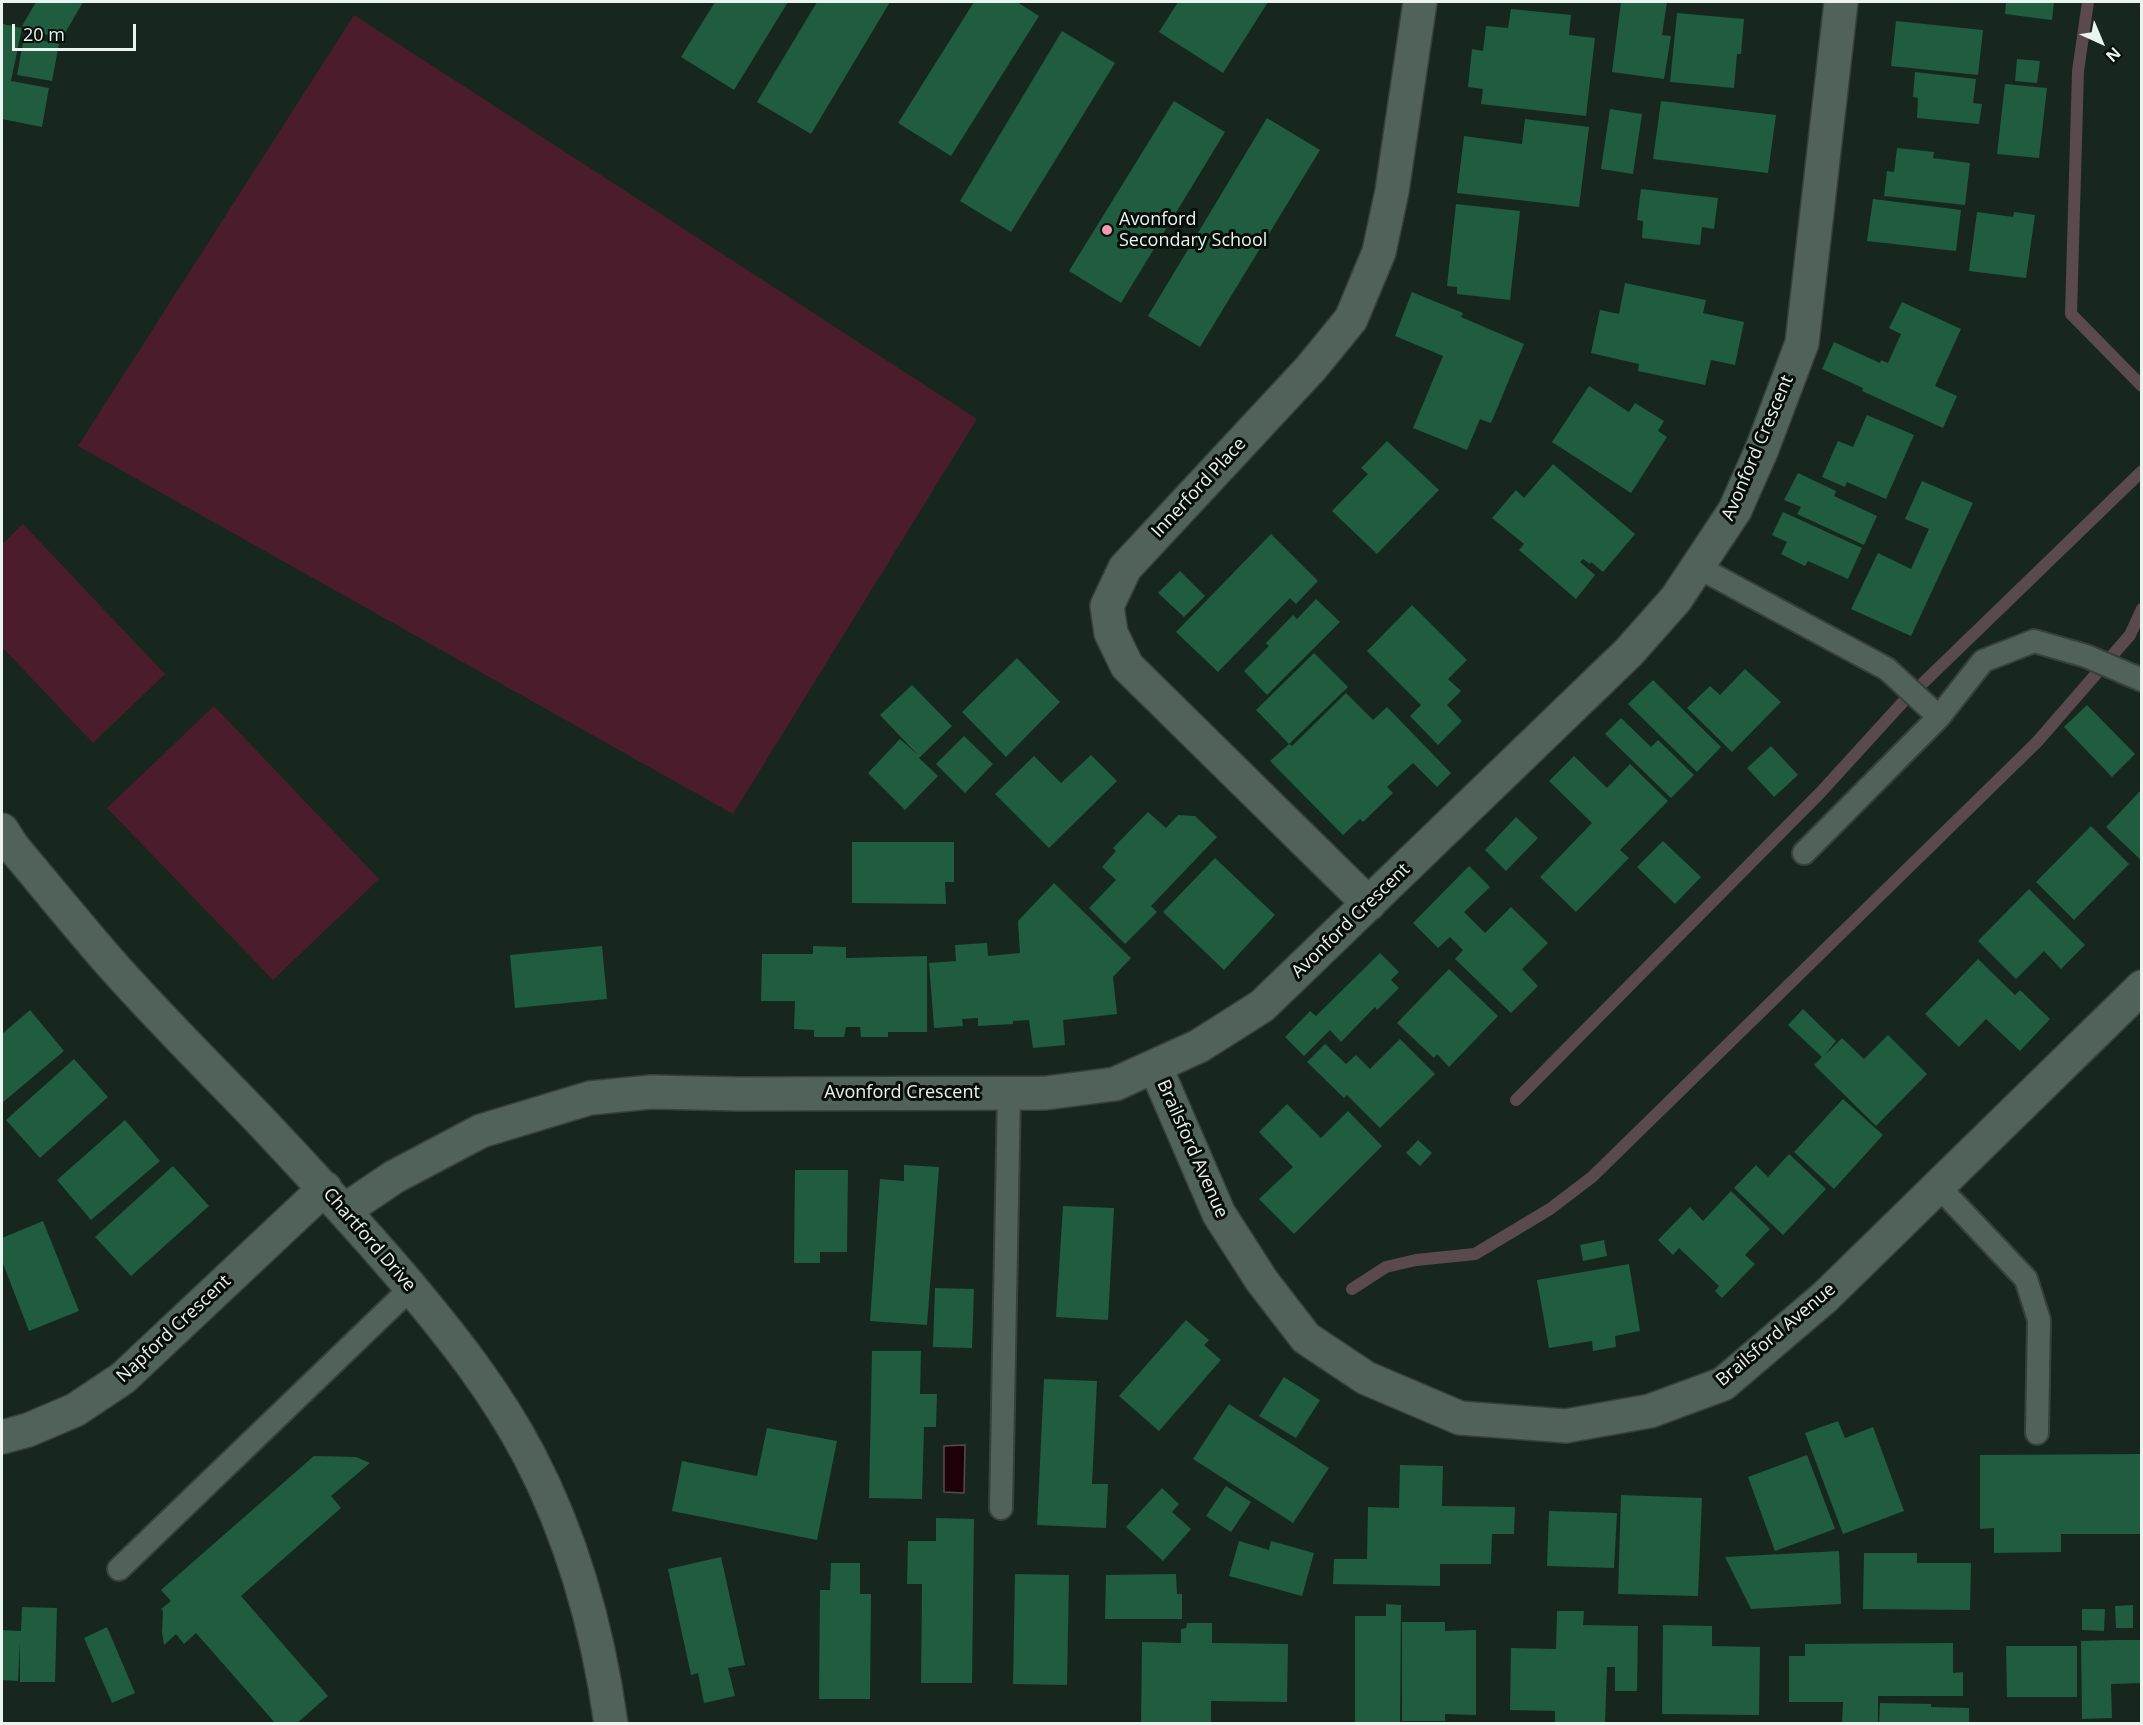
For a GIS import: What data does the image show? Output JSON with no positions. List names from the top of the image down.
{
  "streets": {
    "street": [
      "Avonford Crescent",
      "Innerford Place",
      "Brailsford Avenue",
      "Chartford Drive",
      "Napford Crescent"
    ]
  },
  "crossings": [
    ["Avonford Crescent", "Innerford Place"],
    ["Avonford Crescent", "Brailsford Avenue"],
    ["Avonford Crescent", "Chartford Drive"],
    ["Avonford Crescent", "Napford Crescent"],
    ["Chartford Drive", "Napford Crescent"]
  ],
  "places": ["Avonford Secondary School"],
  "scale_bar": "20 m",
  "north": "bottom right"
}
